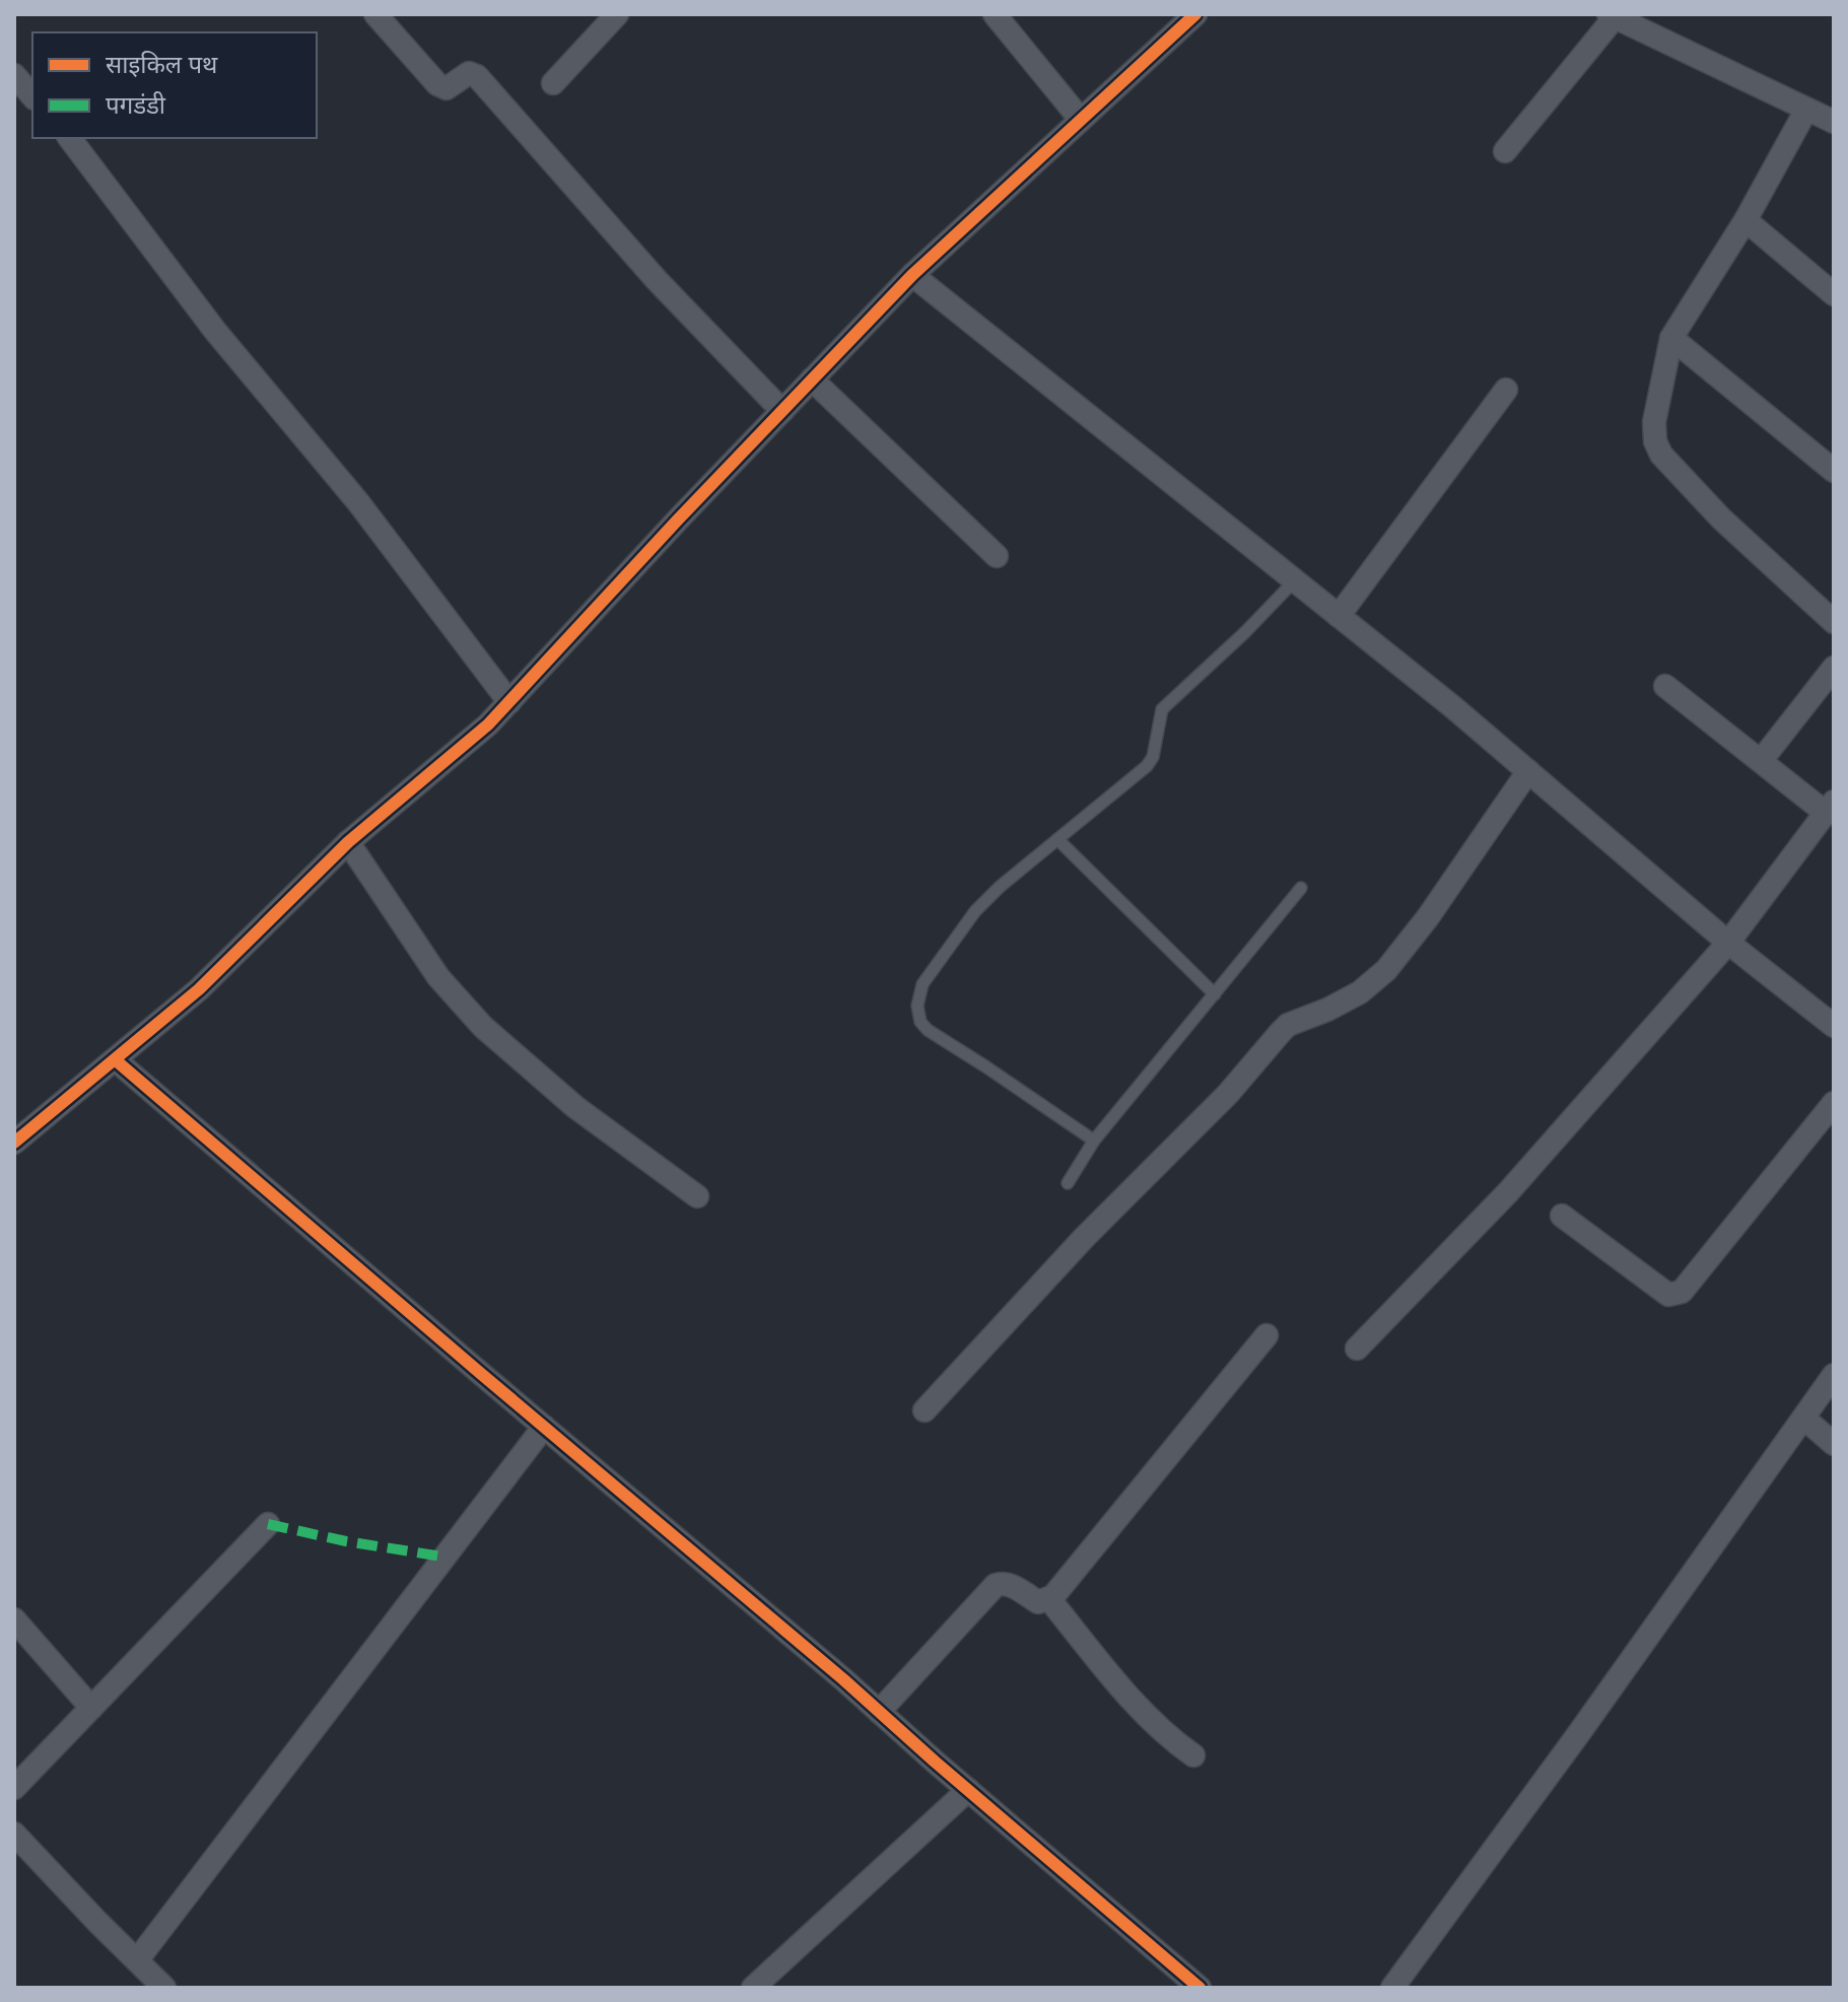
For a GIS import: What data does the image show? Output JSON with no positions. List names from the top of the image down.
{
  "legend": ["साइकिल पथ", "पगडंडी"]
}
